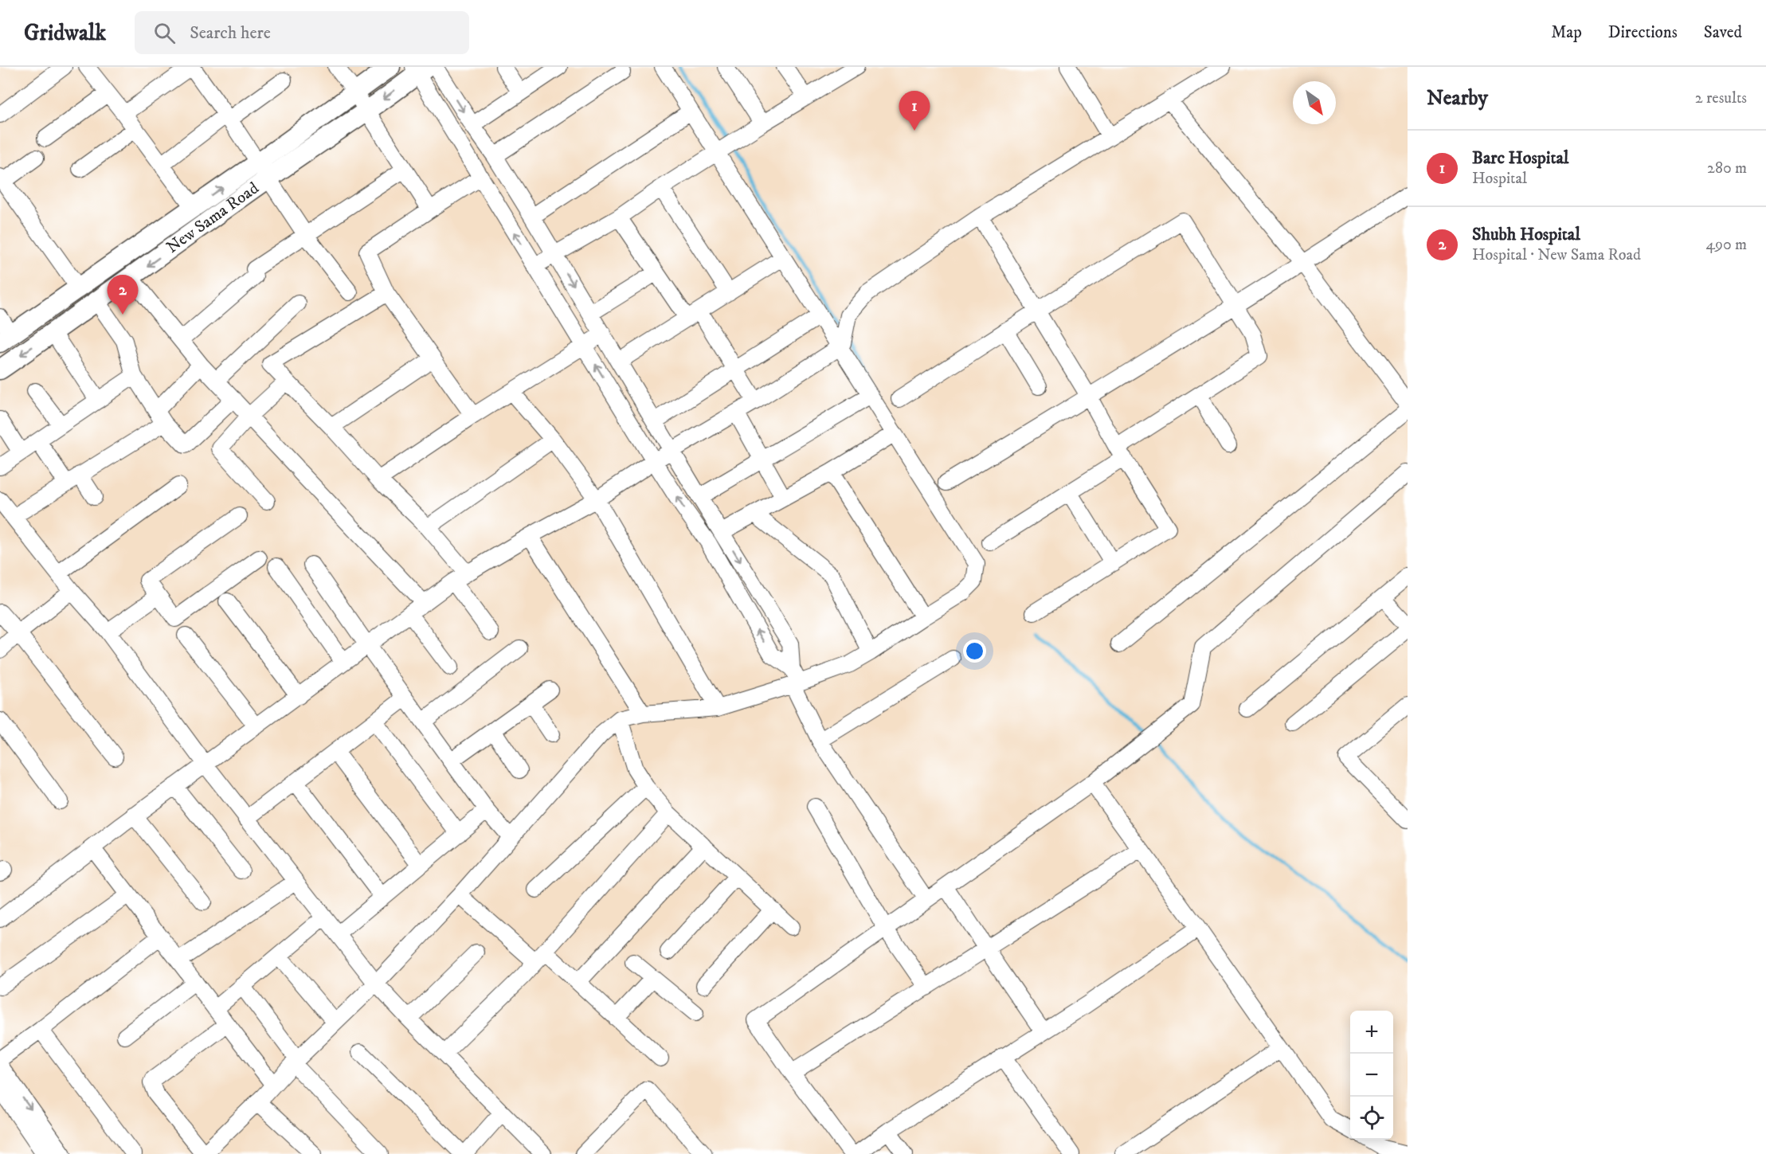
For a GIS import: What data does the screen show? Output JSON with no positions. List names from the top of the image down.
{
  "streets": {
    "main road": ["New Sama Road"]
  },
  "north": "bottom right",
  "page": {
    "header": "Gridwalk",
    "search": "Search here",
    "nav": ["Map", "Directions", "Saved"],
    "heading": ["Nearby", "2 results"],
    "pins": ["1", "2"],
    "list": [
      {
        "mark": "1",
        "name": "Barc Hospital",
        "note": "Hospital",
        "value": "280 m"
      },
      {
        "mark": "2",
        "name": "Shubh Hospital",
        "note": "Hospital · New Sama Road",
        "value": "490 m"
      }
    ],
    "map_buttons": ["+", "−"]
  }
}
